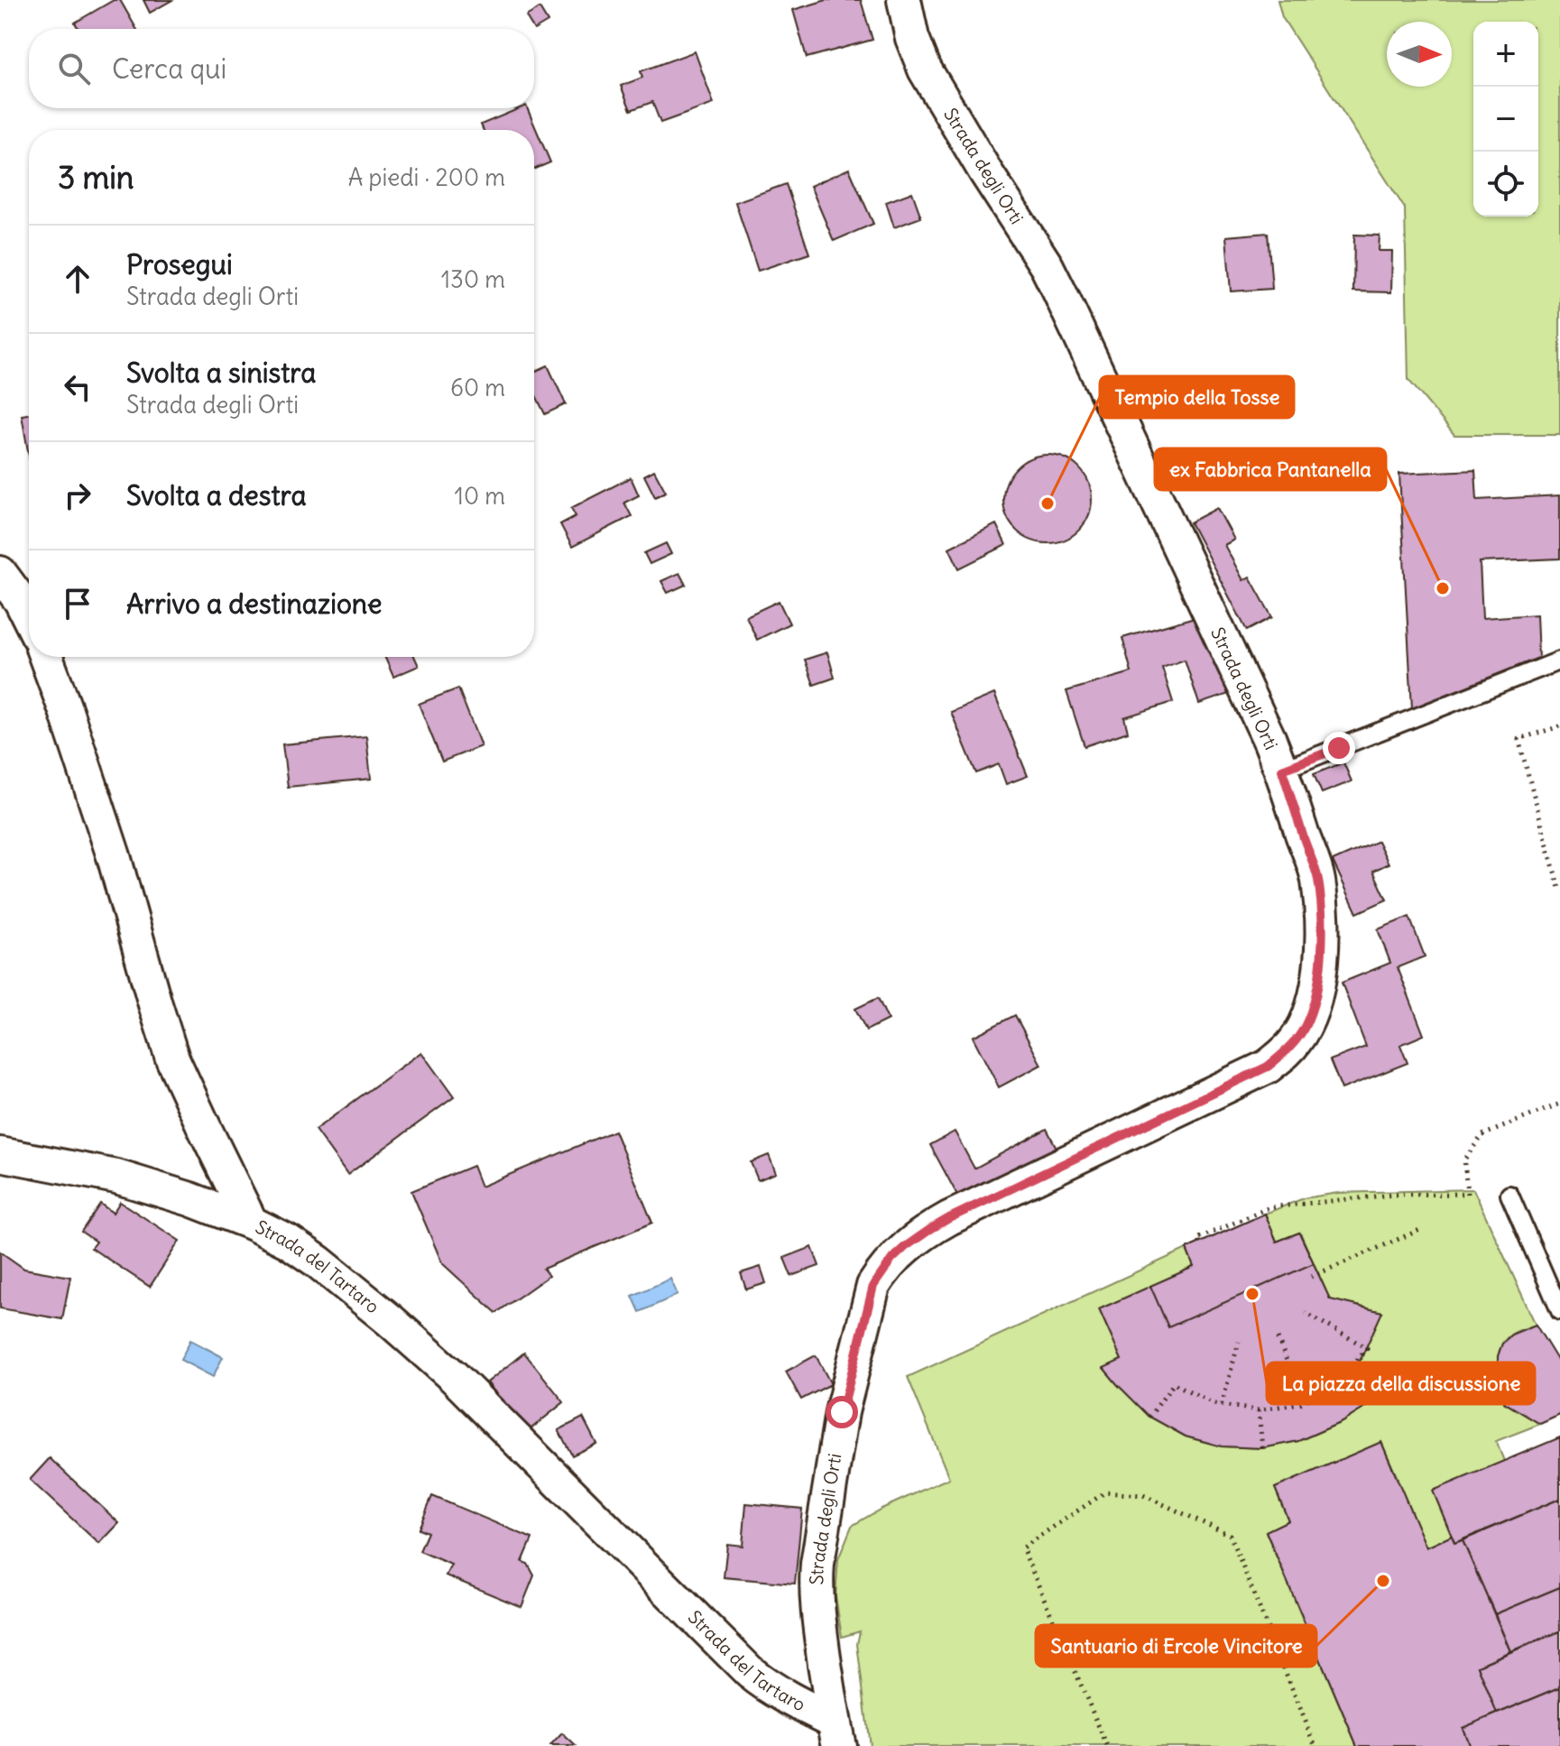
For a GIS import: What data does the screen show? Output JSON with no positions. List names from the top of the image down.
{
  "streets": {
    "street": ["Strada degli Orti", "Strada del Tartaro"]
  },
  "crossings": [
    ["Strada degli Orti", "Strada del Tartaro"]
  ],
  "places": [
    "Tempio della Tosse",
    "ex Fabbrica Pantanella",
    "La piazza della discussione",
    "Santuario di Ercole Vincitore"
  ],
  "north": "right",
  "page": {
    "map_buttons": ["+", "−"],
    "search": "Cerca qui",
    "heading": ["3 min", "A piedi · 200 m"],
    "list": [
      ["Prosegui", "Strada degli Orti", "130 m"],
      ["Svolta a sinistra", "Strada degli Orti", "60 m"],
      ["Svolta a destra", "10 m"],
      "Arrivo a destinazione"
    ]
  }
}
